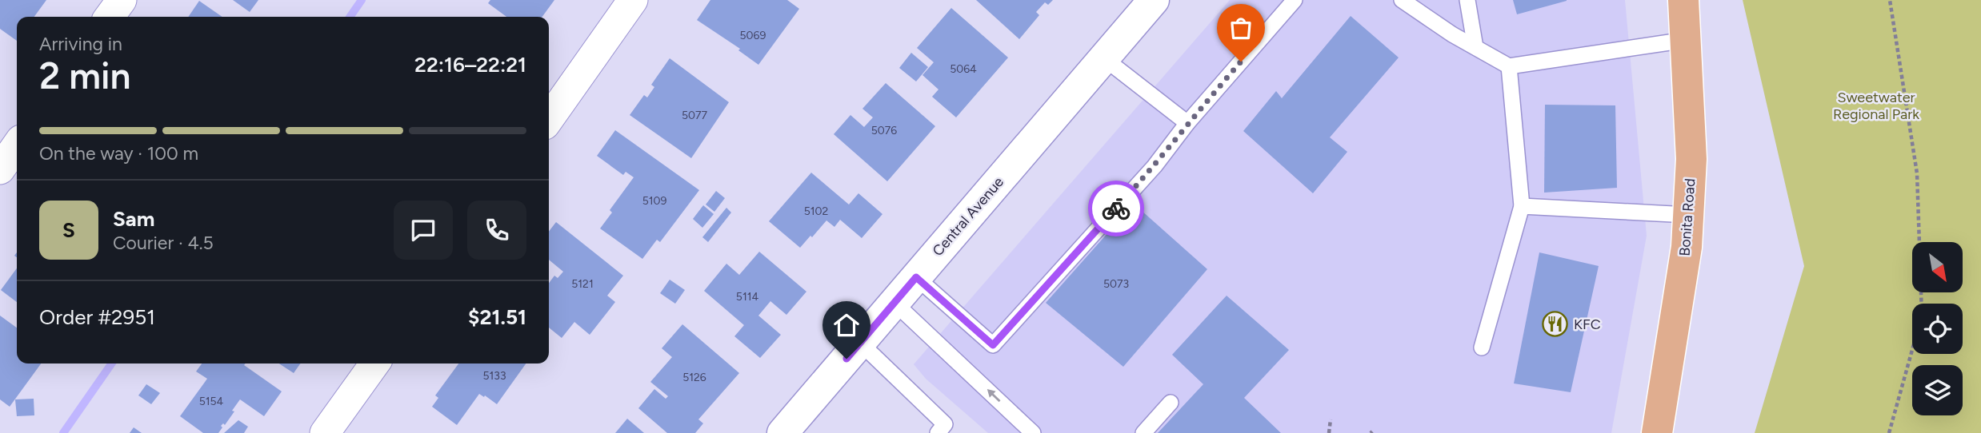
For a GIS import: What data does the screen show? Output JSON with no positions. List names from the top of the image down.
{
  "streets": {
    "main road": ["Central Avenue", "Bonita Road"]
  },
  "parks": ["Sweetwater Regional Park"],
  "places": {
    "restaurant": ["KFC"]
  },
  "house_numbers": [
    "5069",
    "5064",
    "5077",
    "5076",
    "5109",
    "5102",
    "5121",
    "5073",
    "5114",
    "5133",
    "5126",
    "5154"
  ],
  "north": "bottom right",
  "page": {
    "heading": ["2 min", "Arriving in", "22:16–22:21"],
    "panel": [
      "Sam",
      "Courier · 4.5",
      "Order #2951",
      "$21.51"
    ],
    "bar": "On the way · 100 m",
    "round": "S"
  }
}
